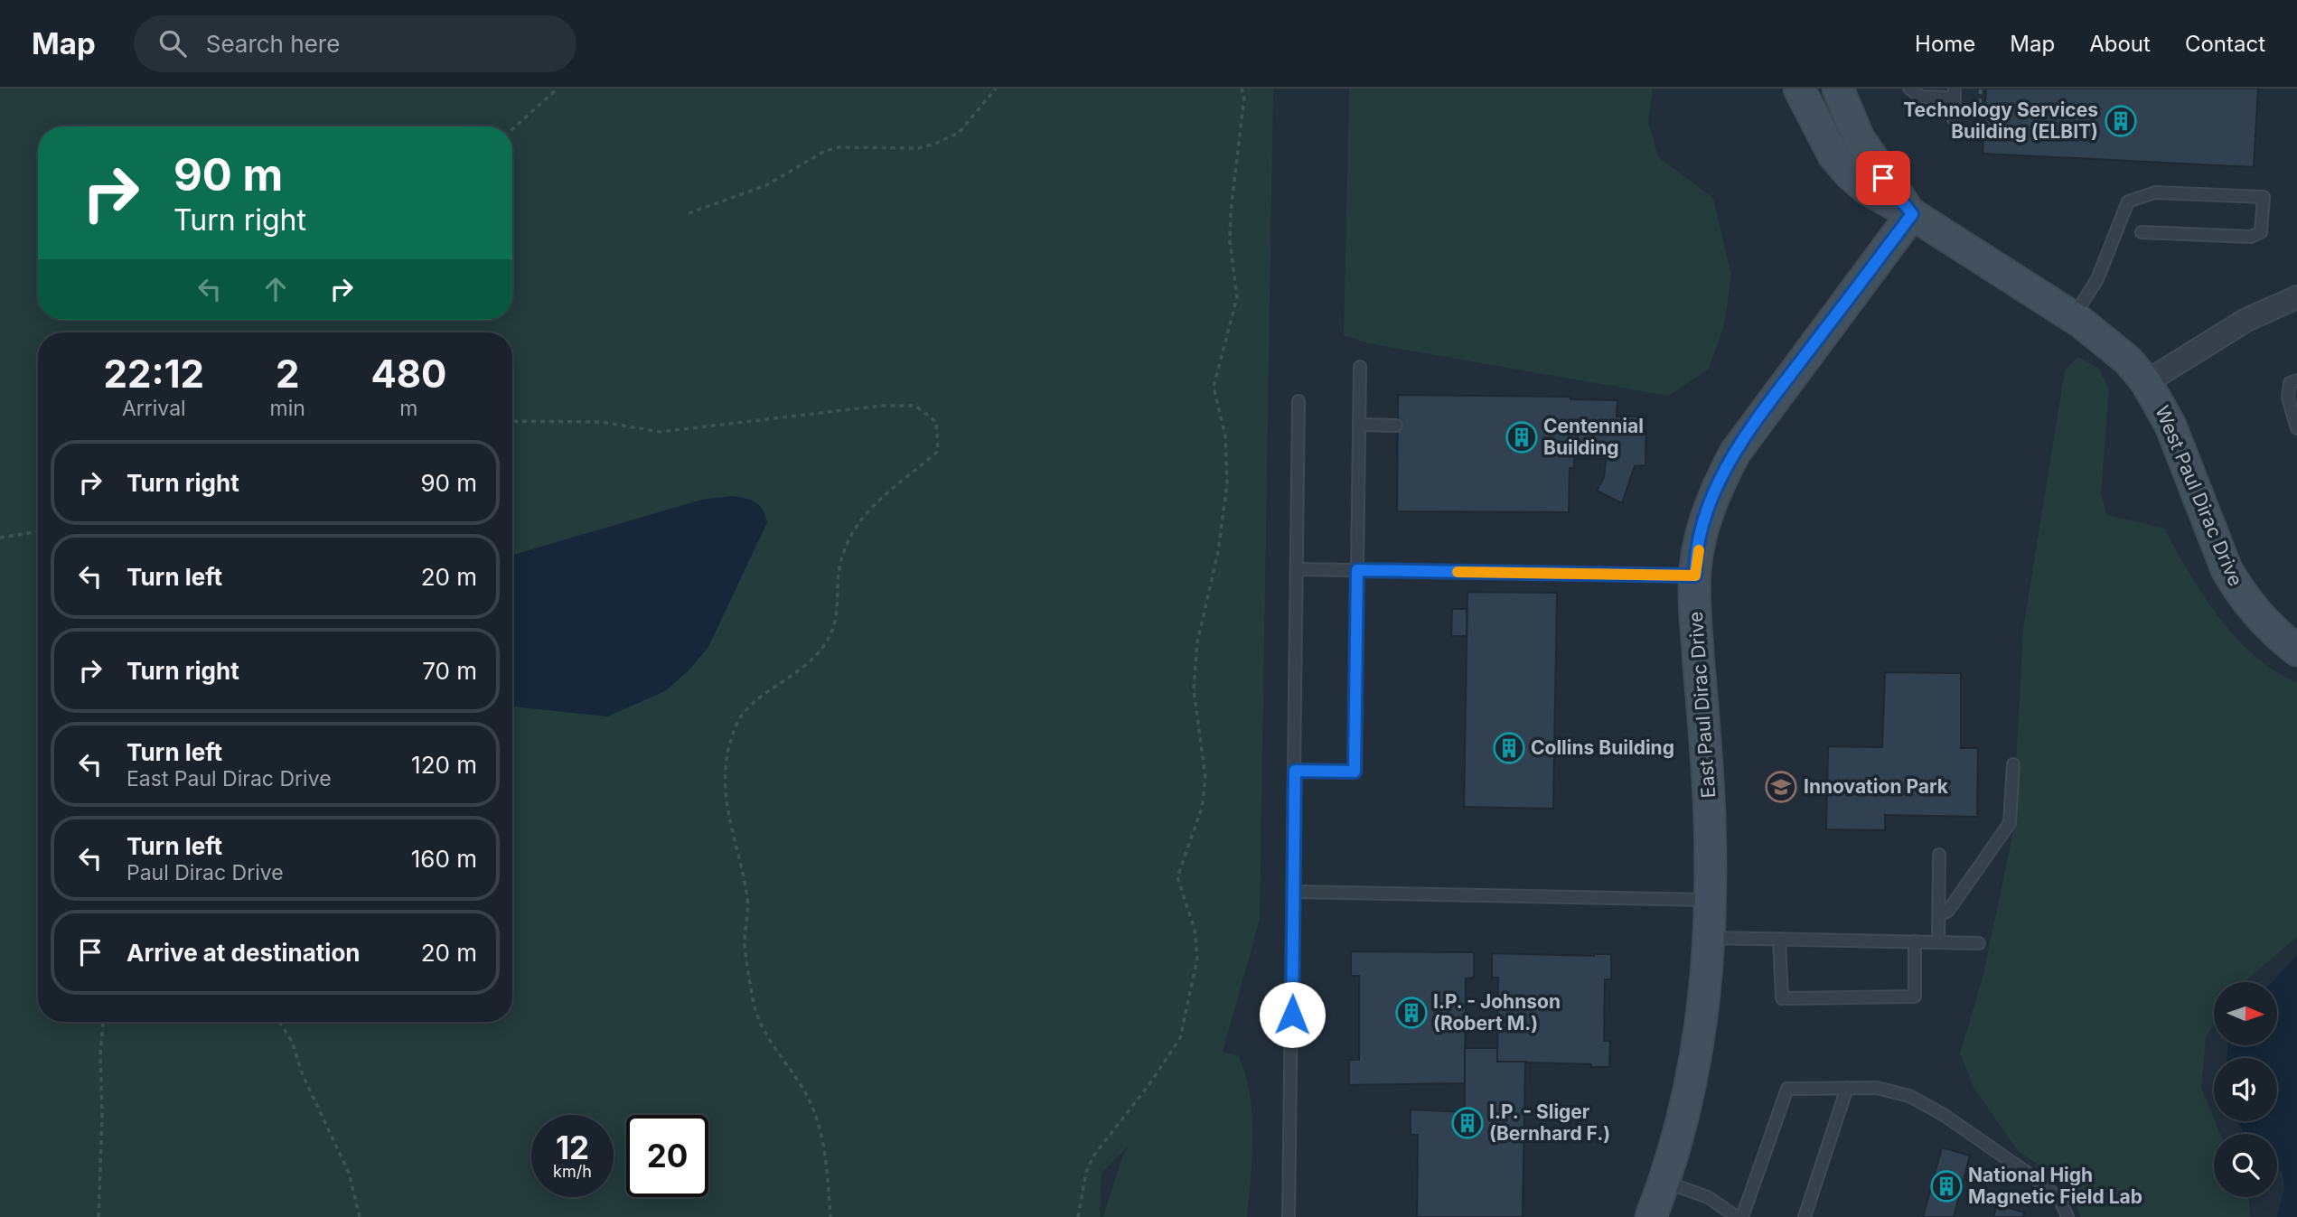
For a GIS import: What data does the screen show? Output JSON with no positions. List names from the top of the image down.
{
  "streets": {
    "street": ["West Paul Dirac Drive", "East Paul Dirac Drive"]
  },
  "crossings": [
    ["West Paul Dirac Drive", "East Paul Dirac Drive"]
  ],
  "places": {
    "building": [
      "Technology Services Building (ELBIT)",
      "Centennial Building",
      "Collins Building",
      "I.P. - Johnson (Robert M.)",
      "I.P. - Sliger (Bernhard F.)",
      "National High Magnetic Field Lab"
    ],
    "school or university": ["Innovation Park"]
  },
  "north": "right",
  "page": {
    "header": "Map",
    "search": "Search here",
    "nav": [
      "Home",
      "Map",
      "About",
      "Contact"
    ],
    "turn": ["90 m", "Turn right"],
    "eta": [
      "22:12",
      "Arrival",
      "2",
      "min",
      "480",
      "m"
    ],
    "list": [
      {
        "name": "Turn right",
        "value": "90 m"
      },
      {
        "name": "Turn left",
        "value": "20 m"
      },
      {
        "name": "Turn right",
        "value": "70 m"
      },
      {
        "name": "Turn left",
        "note": "East Paul Dirac Drive",
        "value": "120 m"
      },
      {
        "name": "Turn left",
        "note": "Paul Dirac Drive",
        "value": "160 m"
      },
      {
        "name": "Arrive at destination",
        "value": "20 m"
      }
    ],
    "speed": "12 km/h",
    "limit": "20"
  }
}
